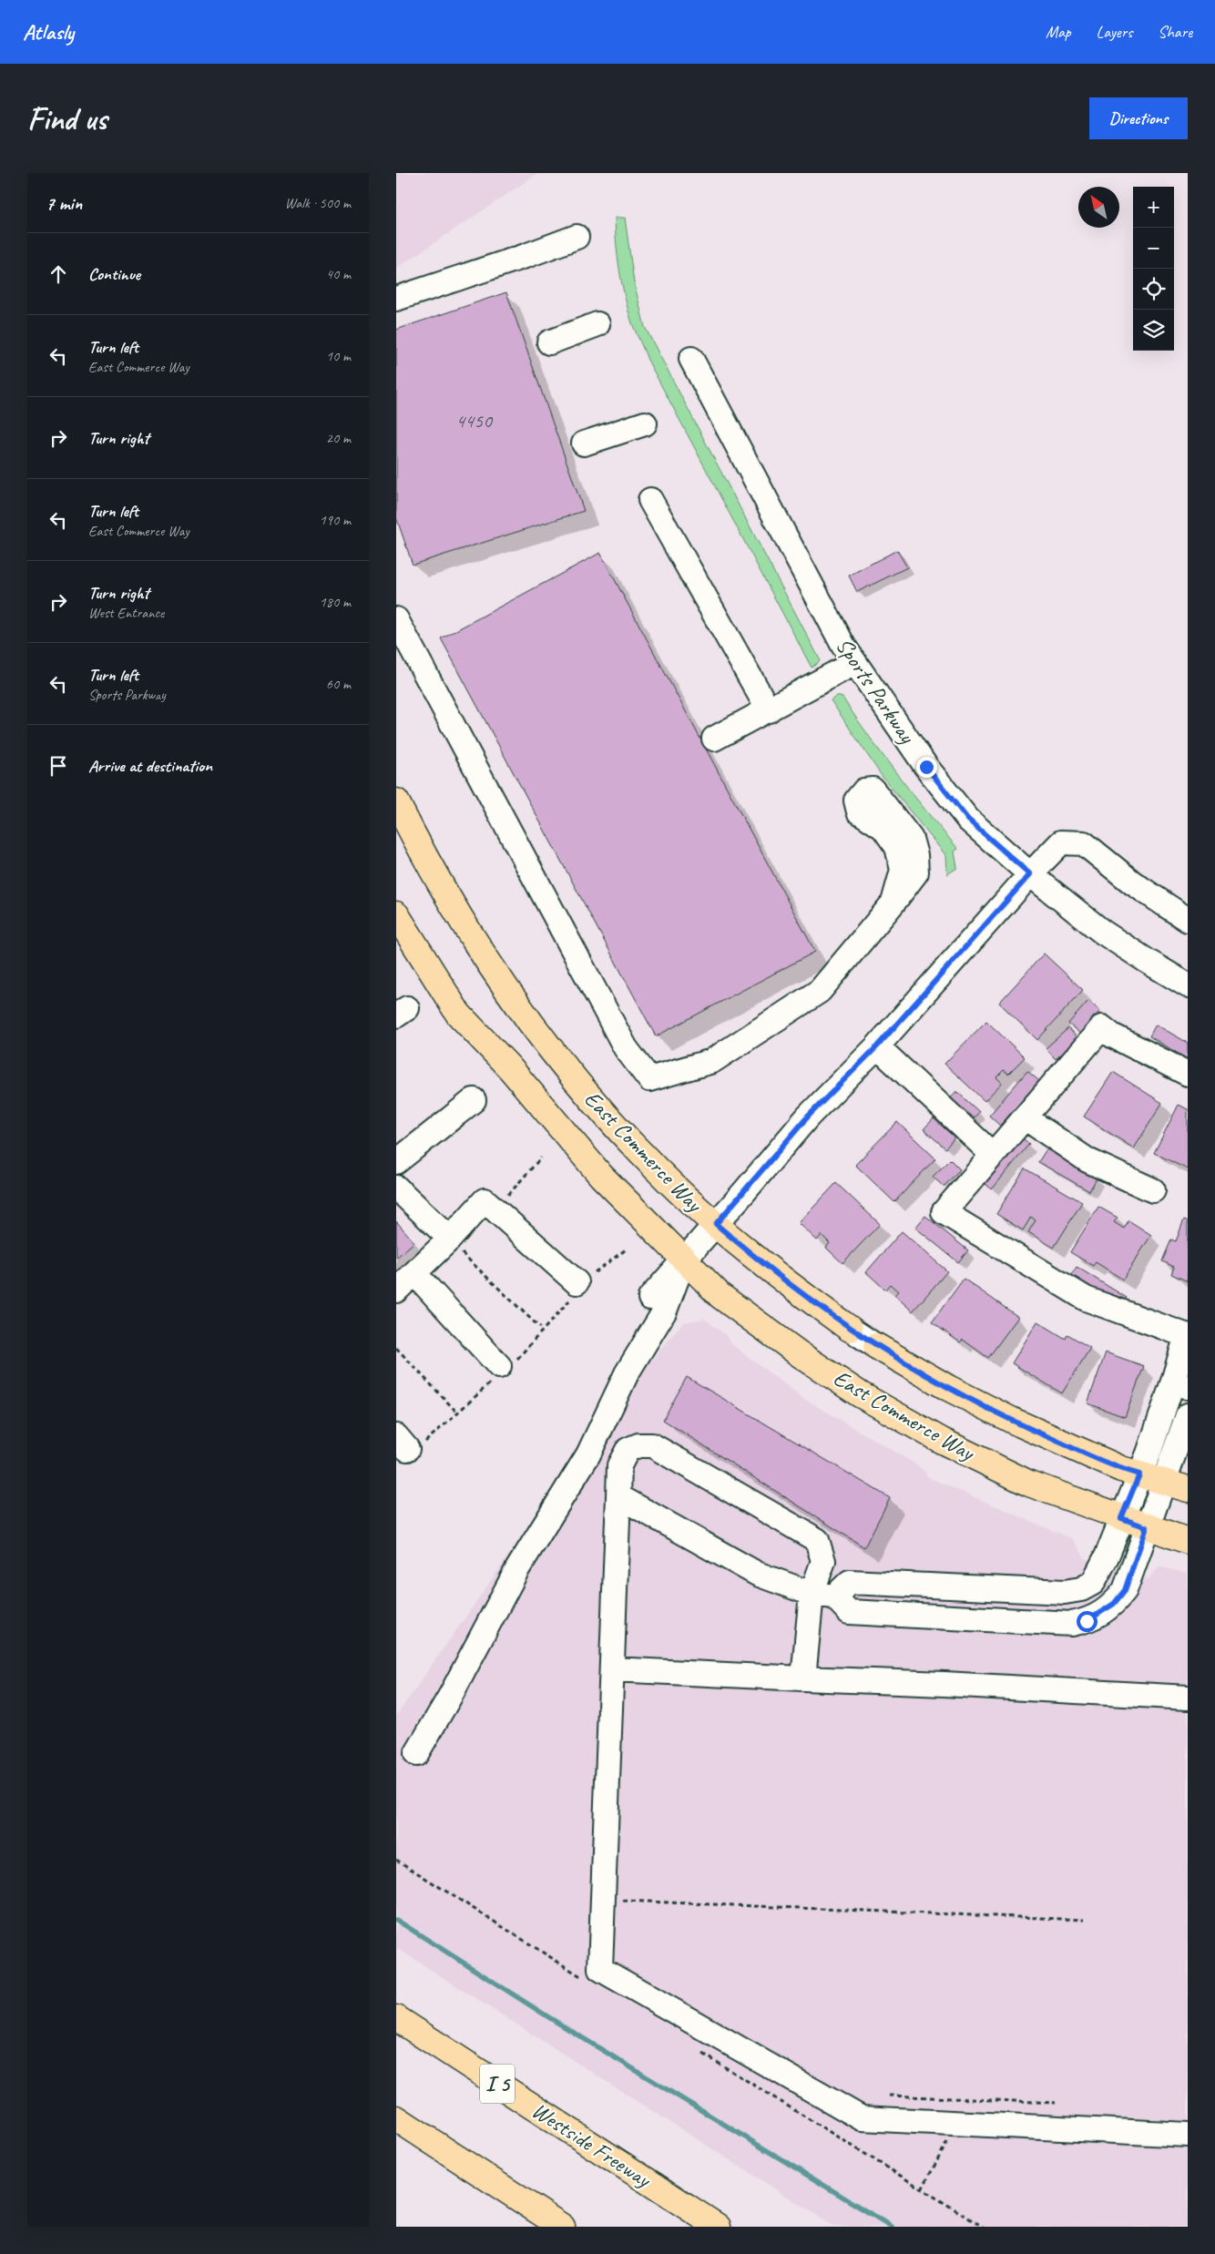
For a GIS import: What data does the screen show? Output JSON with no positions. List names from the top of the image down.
{
  "streets": {
    "main road": ["East Commerce Way", "I 5", "Westside Freeway"],
    "street": ["Sports Parkway"]
  },
  "house_numbers": ["4450"],
  "north": "top left",
  "page": {
    "header": "Atlasly",
    "nav": ["Map", "Layers", "Share"],
    "buttons": "Directions",
    "title": "Find us",
    "heading": ["7 min", "Walk · 500 m"],
    "map_buttons": ["+", "−"],
    "list": [
      ["Continue", "40 m"],
      ["Turn left", "East Commerce Way", "10 m"],
      ["Turn right", "20 m"],
      ["Turn left", "East Commerce Way", "190 m"],
      ["Turn right", "West Entrance", "180 m"],
      ["Turn left", "Sports Parkway", "60 m"],
      "Arrive at destination"
    ]
  }
}
